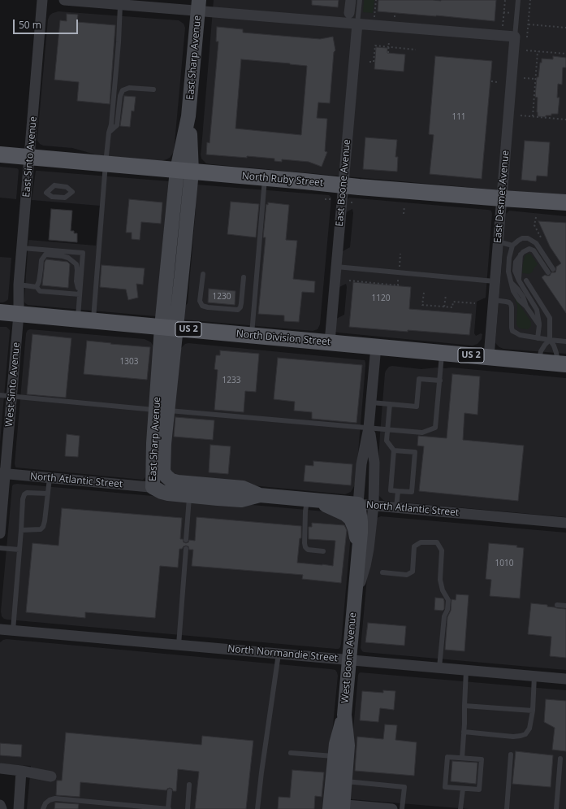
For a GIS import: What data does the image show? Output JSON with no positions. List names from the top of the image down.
{
  "streets": {
    "main road": ["North Ruby Street", "US 2", "North Division Street"],
    "street": [
      "East Sharp Avenue",
      "East Sinto Avenue",
      "East Boone Avenue",
      "East Desmet Avenue",
      "West Sinto Avenue",
      "North Atlantic Street",
      "North Normandie Street",
      "West Boone Avenue"
    ]
  },
  "crossings": [
    ["East Sharp Avenue", "North Ruby Street"],
    ["East Sharp Avenue", "North Division Street"],
    ["East Sharp Avenue", "North Atlantic Street"],
    ["East Sinto Avenue", "North Ruby Street"],
    ["East Sinto Avenue", "North Division Street"],
    ["East Sinto Avenue", "West Sinto Avenue"],
    ["North Ruby Street", "East Boone Avenue"],
    ["North Ruby Street", "East Desmet Avenue"],
    ["East Boone Avenue", "North Division Street"],
    ["East Desmet Avenue", "North Division Street"],
    ["North Division Street", "West Sinto Avenue"],
    ["North Division Street", "West Boone Avenue"],
    ["West Sinto Avenue", "North Atlantic Street"],
    ["North Atlantic Street", "West Boone Avenue"],
    ["North Normandie Street", "West Boone Avenue"]
  ],
  "house_numbers": [
    "111",
    "1230",
    "1120",
    "1303",
    "1233",
    "1010"
  ],
  "scale_bar": "50 m"
}
